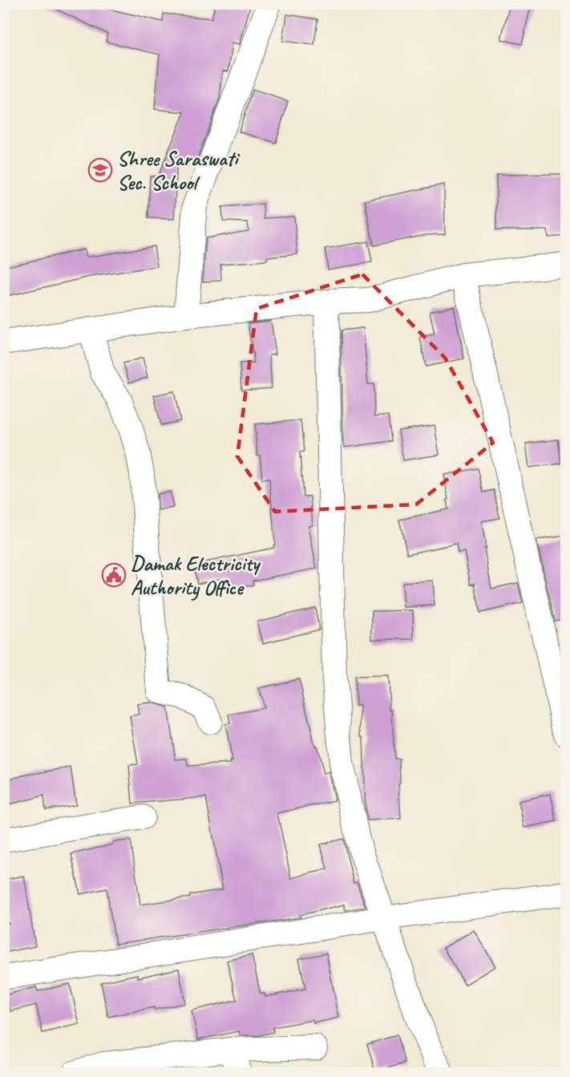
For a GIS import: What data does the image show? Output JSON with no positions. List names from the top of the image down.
{
  "places": {
    "school or university": ["Shree Saraswati Sec. School"],
    "public building": ["Damak Electricity Authority Office"]
  }
}
